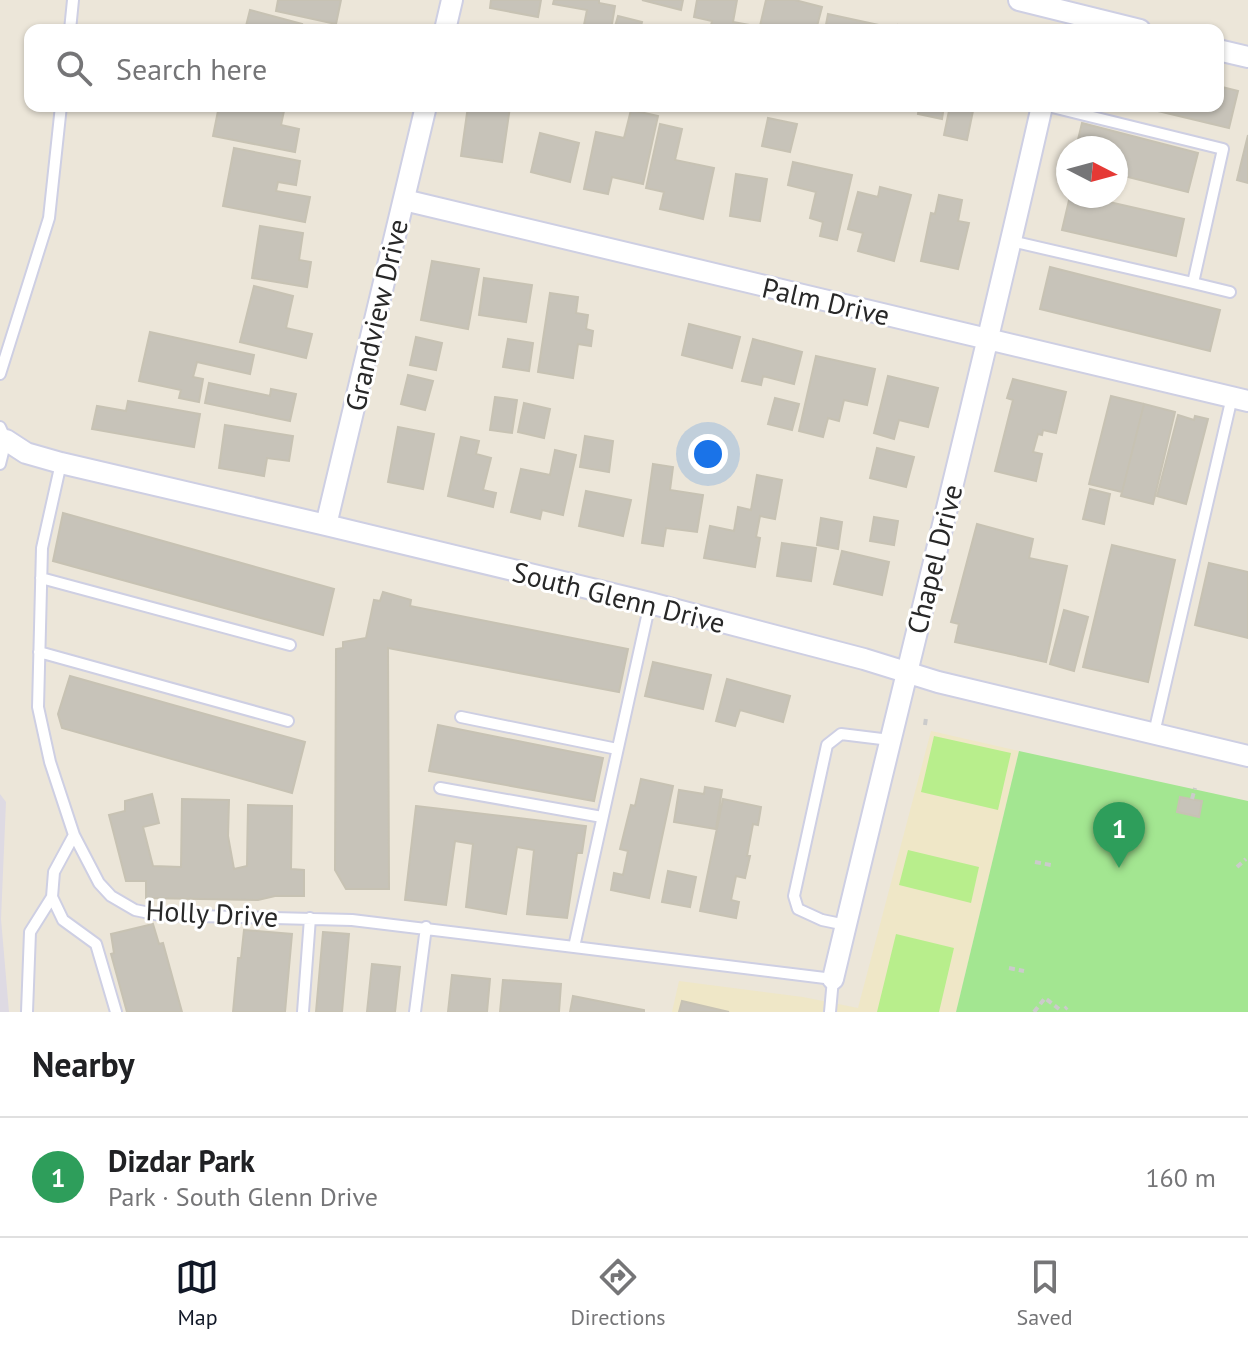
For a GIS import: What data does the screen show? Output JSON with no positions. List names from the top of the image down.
{
  "streets": {
    "street": [
      "Palm Drive",
      "Grandview Drive",
      "Chapel Drive",
      "South Glenn Drive"
    ],
    "lane": ["Holly Drive"]
  },
  "crossings": [
    ["Palm Drive", "Grandview Drive"],
    ["Palm Drive", "Chapel Drive"],
    ["Grandview Drive", "South Glenn Drive"],
    ["Chapel Drive", "South Glenn Drive"],
    ["Chapel Drive", "Holly Drive"],
    ["South Glenn Drive", "Holly Drive"]
  ],
  "north": "right",
  "page": {
    "search": "Search here",
    "pins": "1",
    "heading": "Nearby",
    "list": [
      {
        "mark": "1",
        "name": "Dizdar Park",
        "note": "Park · South Glenn Drive",
        "value": "160 m"
      }
    ],
    "nav": ["Map", "Directions", "Saved"]
  }
}
